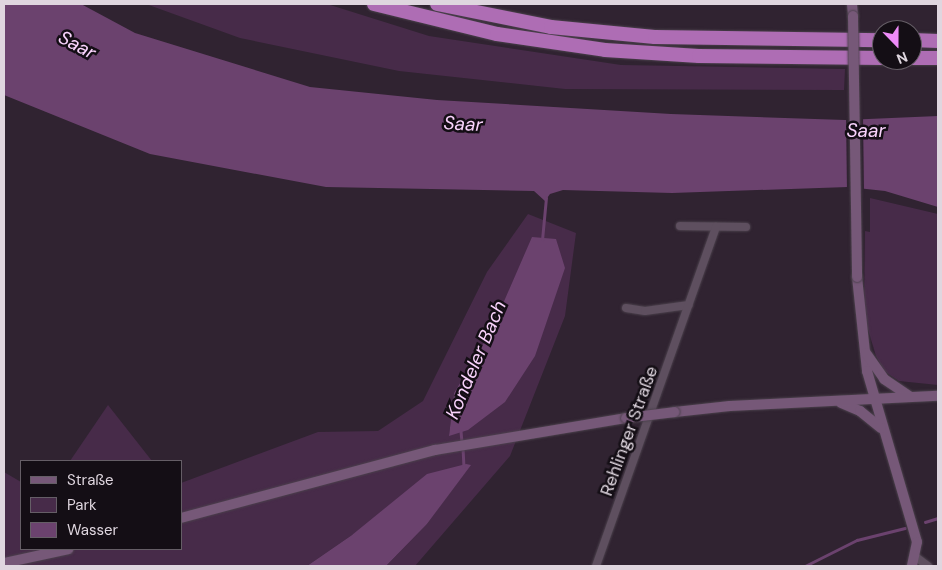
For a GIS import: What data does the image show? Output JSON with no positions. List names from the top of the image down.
{
  "streets": {
    "street": ["Rehlinger Straße"]
  },
  "water": ["Saar", "Kondeler Bach"],
  "legend": ["Straße", "Park", "Wasser"],
  "north": "bottom"
}
